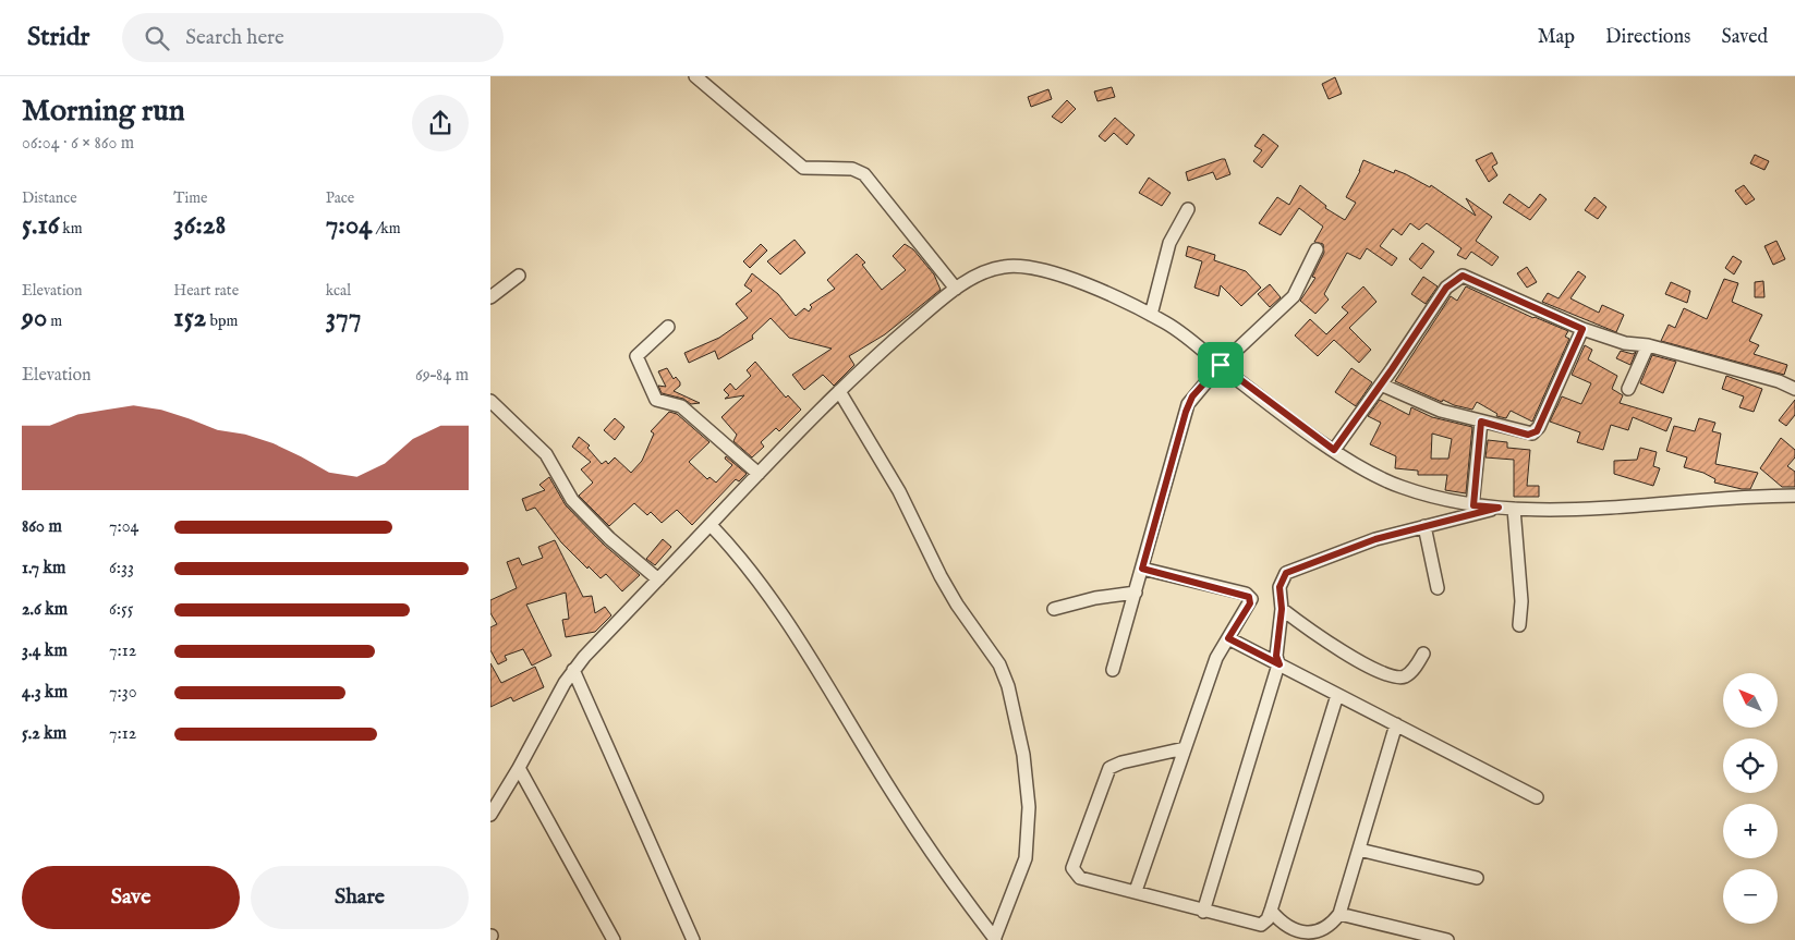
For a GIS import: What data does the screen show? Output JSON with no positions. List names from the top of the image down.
{
  "north": "top left",
  "page": {
    "header": "Stridr",
    "search": "Search here",
    "nav": ["Map", "Directions", "Saved"],
    "heading": ["Morning run", "06:04 · 6 × 860 m"],
    "stats": [
      ["Distance", "5.16 km"],
      ["Time", "36:28"],
      ["Pace", "7:04 /km"],
      ["Elevation", "90 m"],
      ["Heart rate", "152 bpm"],
      ["kcal", "377"]
    ],
    "chart": ["Elevation", "69–84 m"],
    "list": [
      {
        "name": "860 m",
        "note": "7:04"
      },
      {
        "name": "1.7 km",
        "note": "6:33"
      },
      {
        "name": "2.6 km",
        "note": "6:55"
      },
      {
        "name": "3.4 km",
        "note": "7:12"
      },
      {
        "name": "4.3 km",
        "note": "7:30"
      },
      {
        "name": "5.2 km",
        "note": "7:12"
      }
    ],
    "map_buttons": ["+", "−"],
    "buttons": ["Save", "Share"]
  }
}
